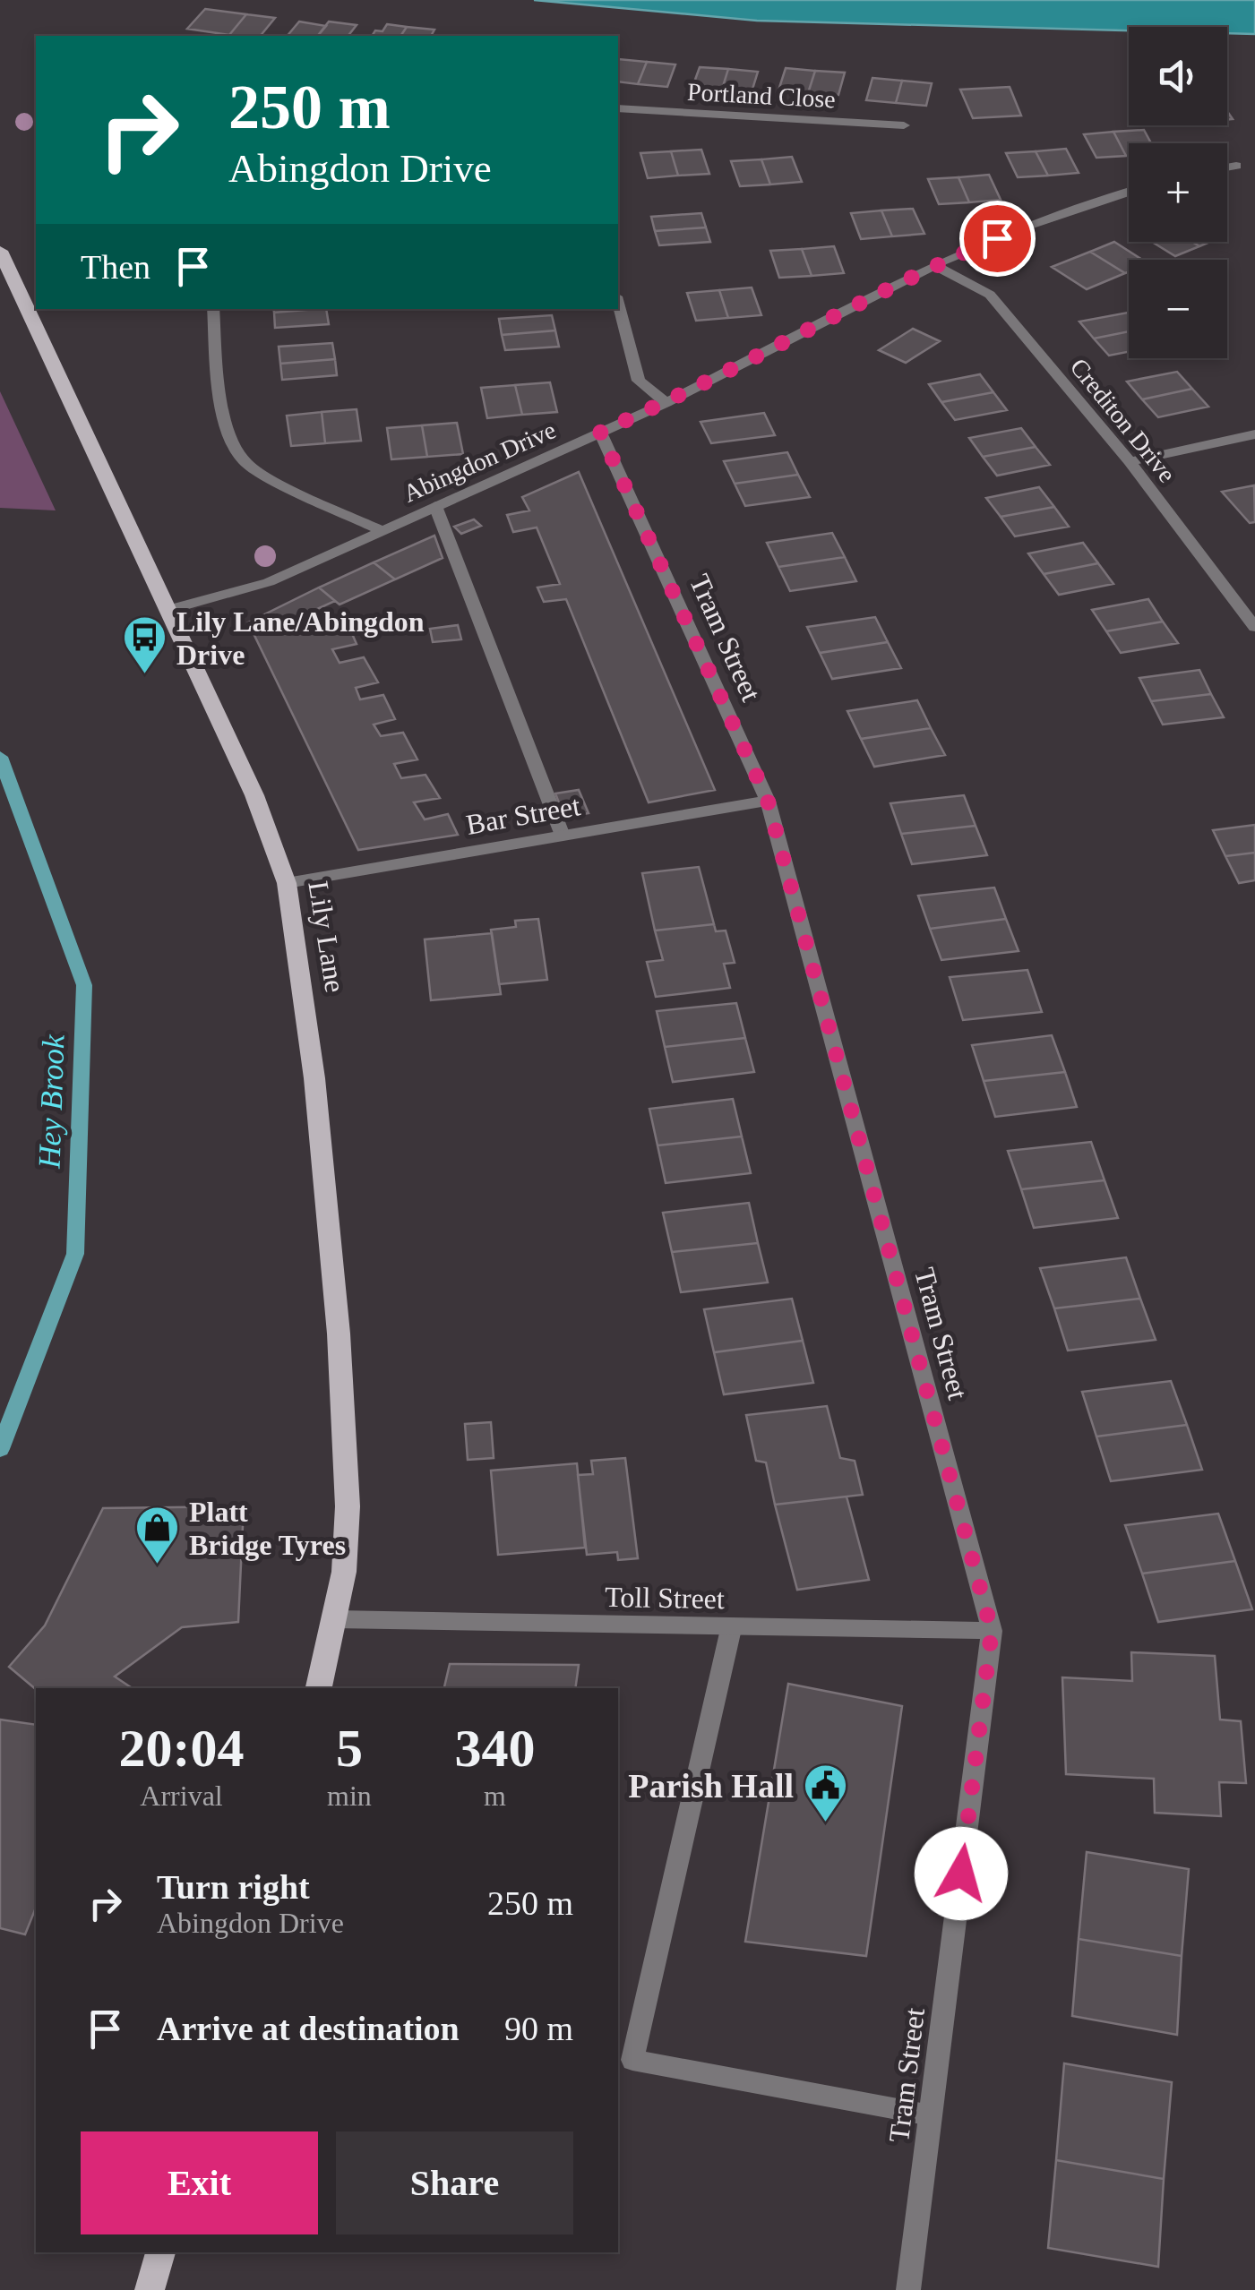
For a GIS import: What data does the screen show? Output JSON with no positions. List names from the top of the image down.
{
  "streets": {
    "main road": ["Lily Lane"],
    "street": [
      "Portland Close",
      "Crediton Drive",
      "Abingdon Drive",
      "Tram Street",
      "Bar Street",
      "Toll Street"
    ]
  },
  "crossings": [
    ["Crediton Drive", "Abingdon Drive"],
    ["Abingdon Drive", "Tram Street"],
    ["Abingdon Drive", "Lily Lane"],
    ["Tram Street", "Bar Street"],
    ["Tram Street", "Toll Street"],
    ["Bar Street", "Lily Lane"],
    ["Lily Lane", "Toll Street"]
  ],
  "water": ["Hey Brook"],
  "places": {
    "bus stop": ["Lily Lane/Abingdon Drive"],
    "shop": ["Platt Bridge Tyres"],
    "public building": ["Parish Hall"]
  },
  "page": {
    "map_buttons": ["+", "−"],
    "turn": ["250 m", "Abingdon Drive"],
    "then": "Then",
    "eta": [
      "20:04",
      "Arrival",
      "5",
      "min",
      "340",
      "m"
    ],
    "list": [
      {
        "name": "Turn right",
        "note": "Abingdon Drive",
        "value": "250 m"
      },
      {
        "name": "Arrive at destination",
        "value": "90 m"
      }
    ],
    "buttons": ["Exit", "Share"]
  }
}
